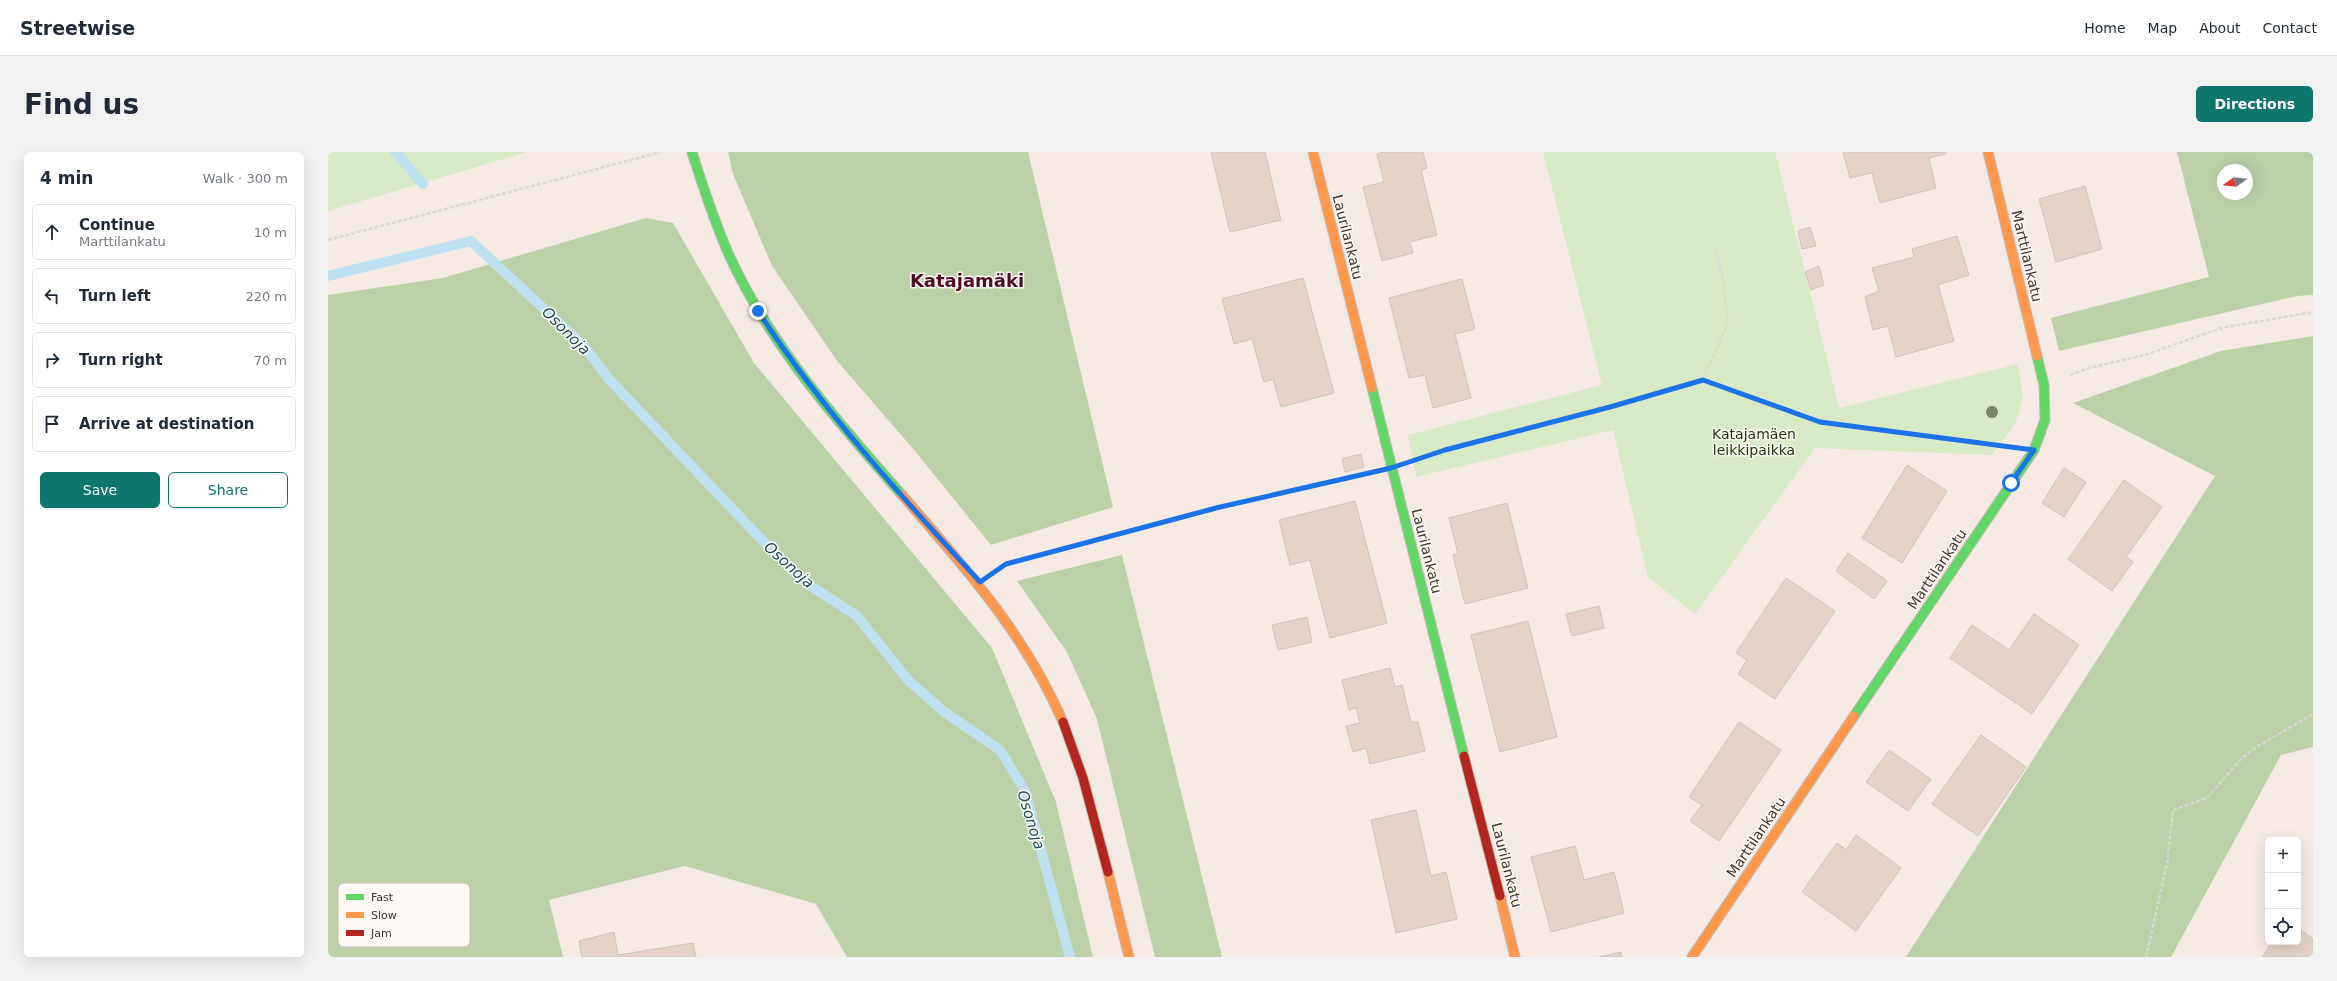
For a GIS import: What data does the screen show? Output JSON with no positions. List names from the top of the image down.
{
  "streets": {
    "street": ["Laurilankatu", "Marttilankatu"]
  },
  "districts": ["Katajamäki"],
  "water": ["Osonoja"],
  "parks": ["Katajamäen leikkipaikka"],
  "legend": ["Fast", "Slow", "Jam"],
  "north": "left",
  "page": {
    "header": "Streetwise",
    "nav": [
      "Home",
      "Map",
      "About",
      "Contact"
    ],
    "buttons": [
      "Directions",
      ["Save", "Share"]
    ],
    "title": "Find us",
    "heading": ["4 min", "Walk · 300 m"],
    "list": [
      ["Continue", "Marttilankatu", "10 m"],
      ["Turn left", "220 m"],
      ["Turn right", "70 m"],
      "Arrive at destination"
    ],
    "map_buttons": ["+", "−"]
  }
}
